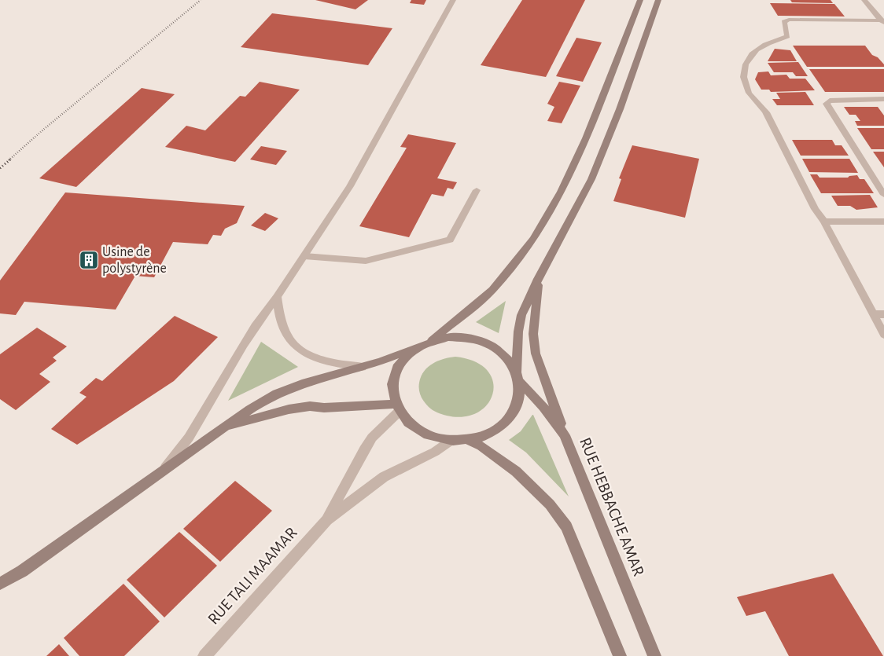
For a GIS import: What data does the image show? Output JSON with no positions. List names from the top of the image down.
{
  "streets": {
    "main road": ["RUE HEBBACHE AMAR"],
    "street": ["RUE TALI MAAMAR"]
  },
  "places": {
    "building": ["Usine de polystyrène"]
  }
}
